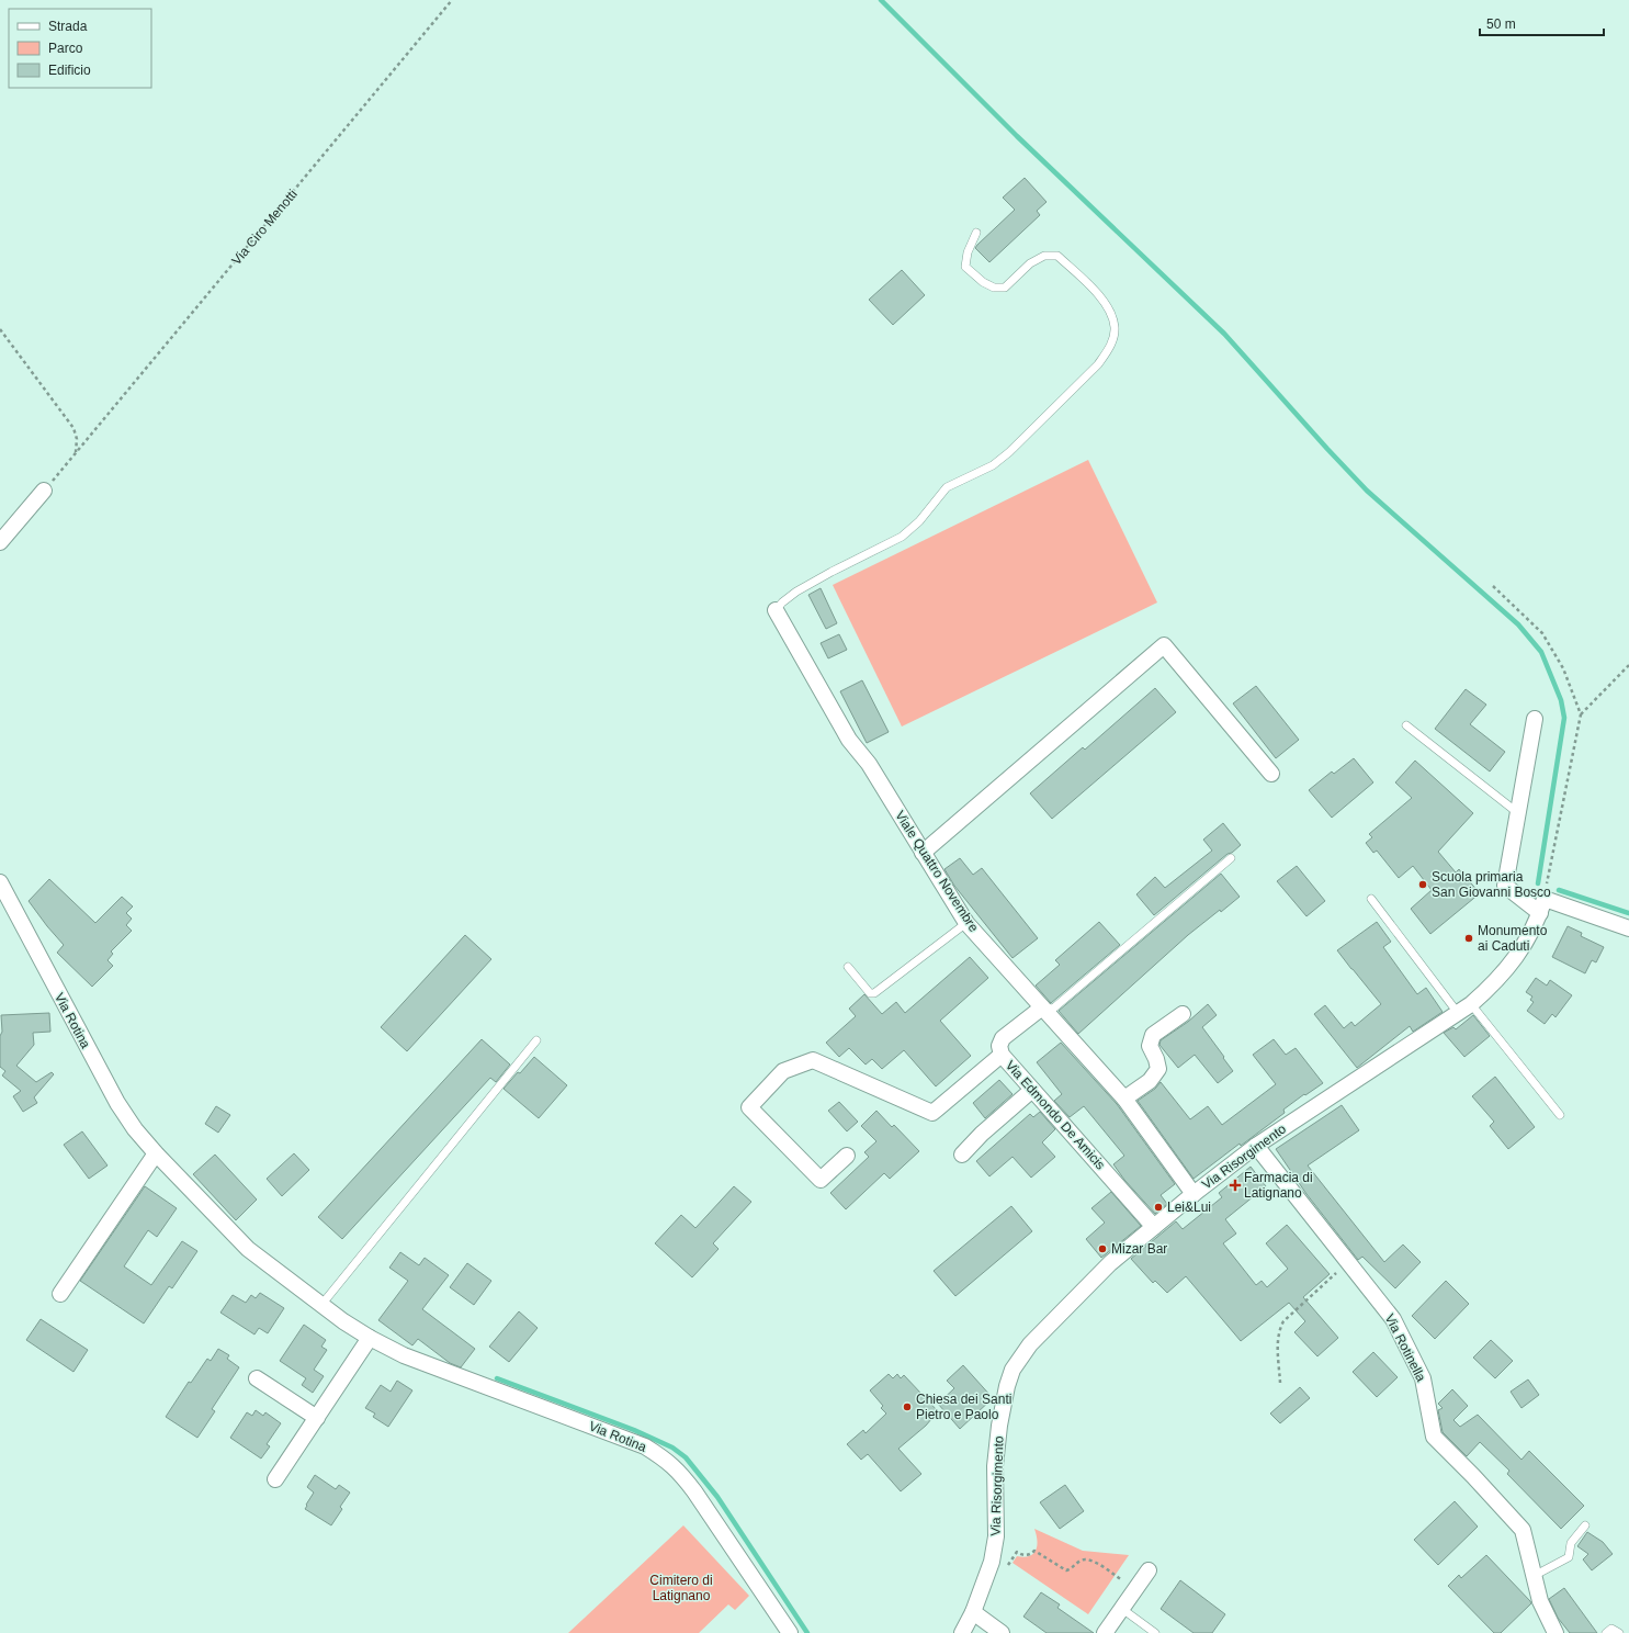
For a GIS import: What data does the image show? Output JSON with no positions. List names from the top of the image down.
{
  "streets": {
    "street": [
      "Viale Quattro Novembre",
      "Via Rotina",
      "Via Edmondo De Amicis",
      "Via Risorgimento",
      "Via Rotinella"
    ],
    "path": ["Via Ciro Menotti"]
  },
  "crossings": [
    ["Viale Quattro Novembre", "Via Edmondo De Amicis"],
    ["Viale Quattro Novembre", "Via Risorgimento"],
    ["Via Edmondo De Amicis", "Via Risorgimento"],
    ["Via Risorgimento", "Via Rotinella"]
  ],
  "parks": ["Cimitero di Latignano"],
  "places": {
    "other": [
      "Scuola primaria San Giovanni Bosco",
      "Monumento ai Caduti",
      "Lei&Lui",
      "Mizar Bar",
      "Chiesa dei Santi Pietro e Paolo"
    ],
    "health": ["Farmacia di Latignano"]
  },
  "legend": ["Strada", "Parco", "Edificio"],
  "scale_bar": "50 m"
}
